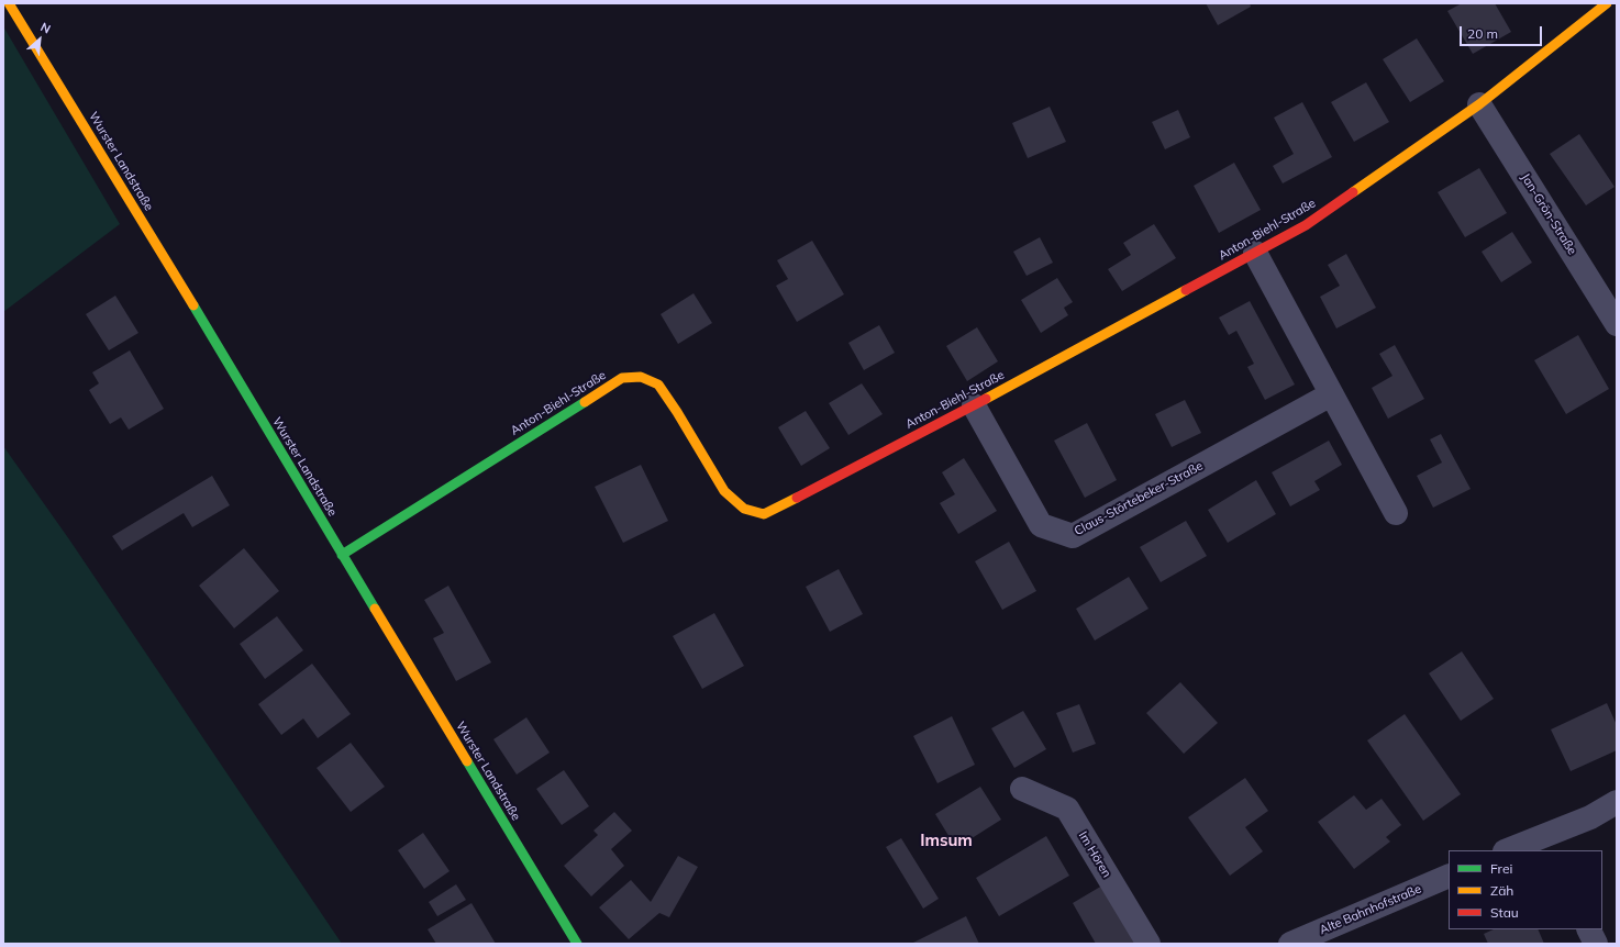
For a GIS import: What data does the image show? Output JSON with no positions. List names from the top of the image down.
{
  "streets": {
    "street": [
      "Wurster Landstraße",
      "Jan-Grön-Straße",
      "Anton-Biehl-Straße",
      "Claus-Störtebeker-Straße",
      "Im Hören",
      "Alte Bahnhofstraße"
    ]
  },
  "crossings": [
    ["Wurster Landstraße", "Anton-Biehl-Straße"],
    ["Jan-Grön-Straße", "Anton-Biehl-Straße"],
    ["Anton-Biehl-Straße", "Claus-Störtebeker-Straße"]
  ],
  "districts": ["Imsum"],
  "legend": ["Frei", "Zäh", "Stau"],
  "scale_bar": "20 m",
  "north": "top right"
}
